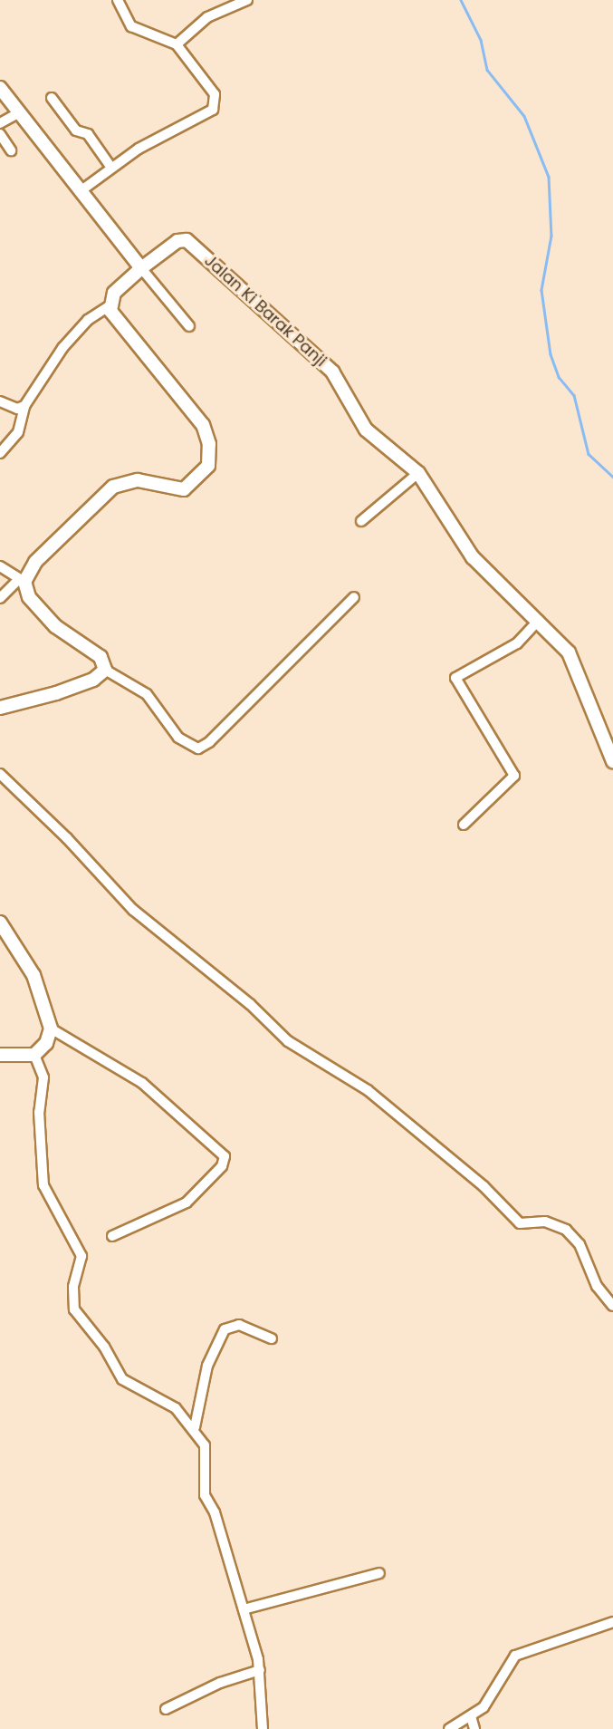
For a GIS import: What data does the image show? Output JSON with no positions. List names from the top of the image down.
{
  "streets": {
    "street": ["Jalan Ki Barak Panji"]
  }
}
